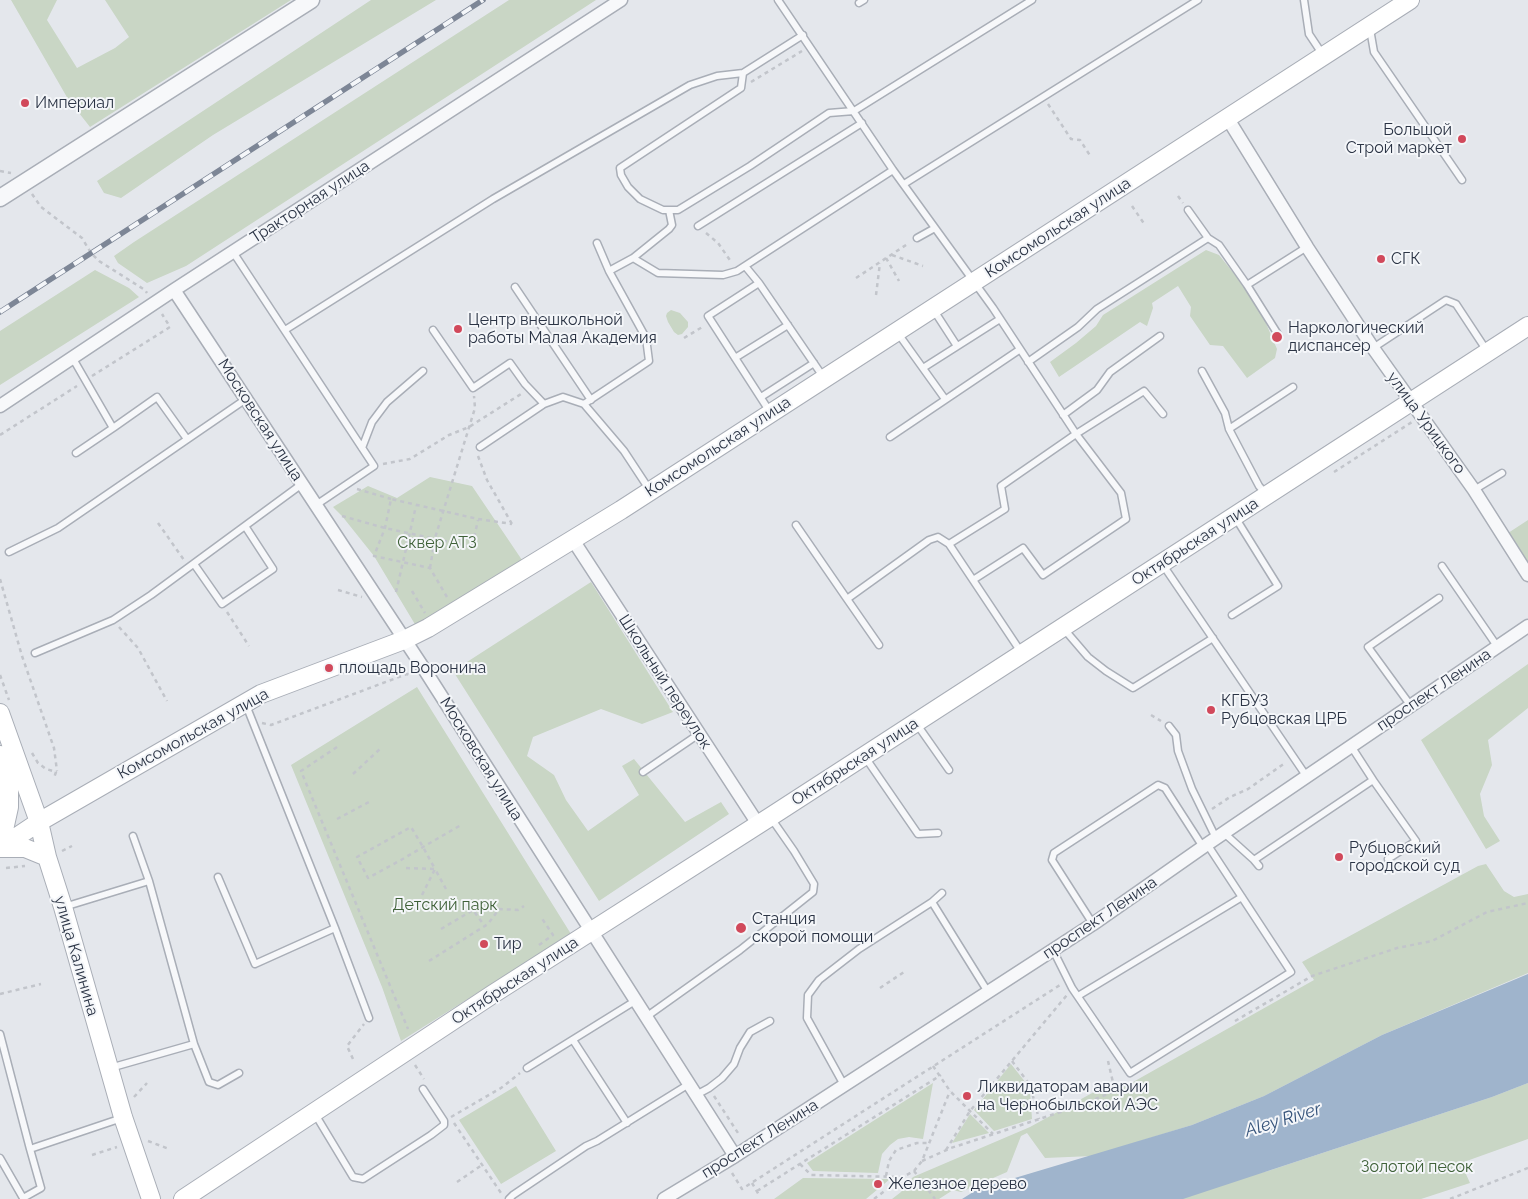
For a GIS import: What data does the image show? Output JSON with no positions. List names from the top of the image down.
{
  "streets": {
    "main road": ["Комсомольская улица", "Октябрьская улица", "улица Калинина"],
    "street": [
      "Тракторная улица",
      "Московская улица",
      "улица Урицкого",
      "Школьный переулок",
      "проспект Ленина"
    ]
  },
  "crossings": [
    ["Тракторная улица", "Московская улица"],
    ["Комсомольская улица", "Московская улица"],
    ["Комсомольская улица", "улица Урицкого"],
    ["Комсомольская улица", "Школьный переулок"],
    ["Комсомольская улица", "улица Калинина"],
    ["Московская улица", "Октябрьская улица"],
    ["Московская улица", "проспект Ленина"],
    ["улица Урицкого", "Октябрьская улица"],
    ["Октябрьская улица", "Школьный переулок"]
  ],
  "water": ["Aley River"],
  "parks": ["Сквер АТЗ", "Детский парк", "Золотой песок"],
  "places": [
    "Империал",
    "Большой Строй маркет",
    "СГК",
    "Центр внешкольной работы Малая Академия",
    "Наркологический диспансер",
    "площадь Воронина",
    "КГБУЗ Рубцовская ЦРБ",
    "Рубцовский городской суд",
    "Станция скорой помощи",
    "Тир",
    "Ликвидаторам аварии на Чернобыльской АЭС",
    "Железное дерево"
  ]
}
